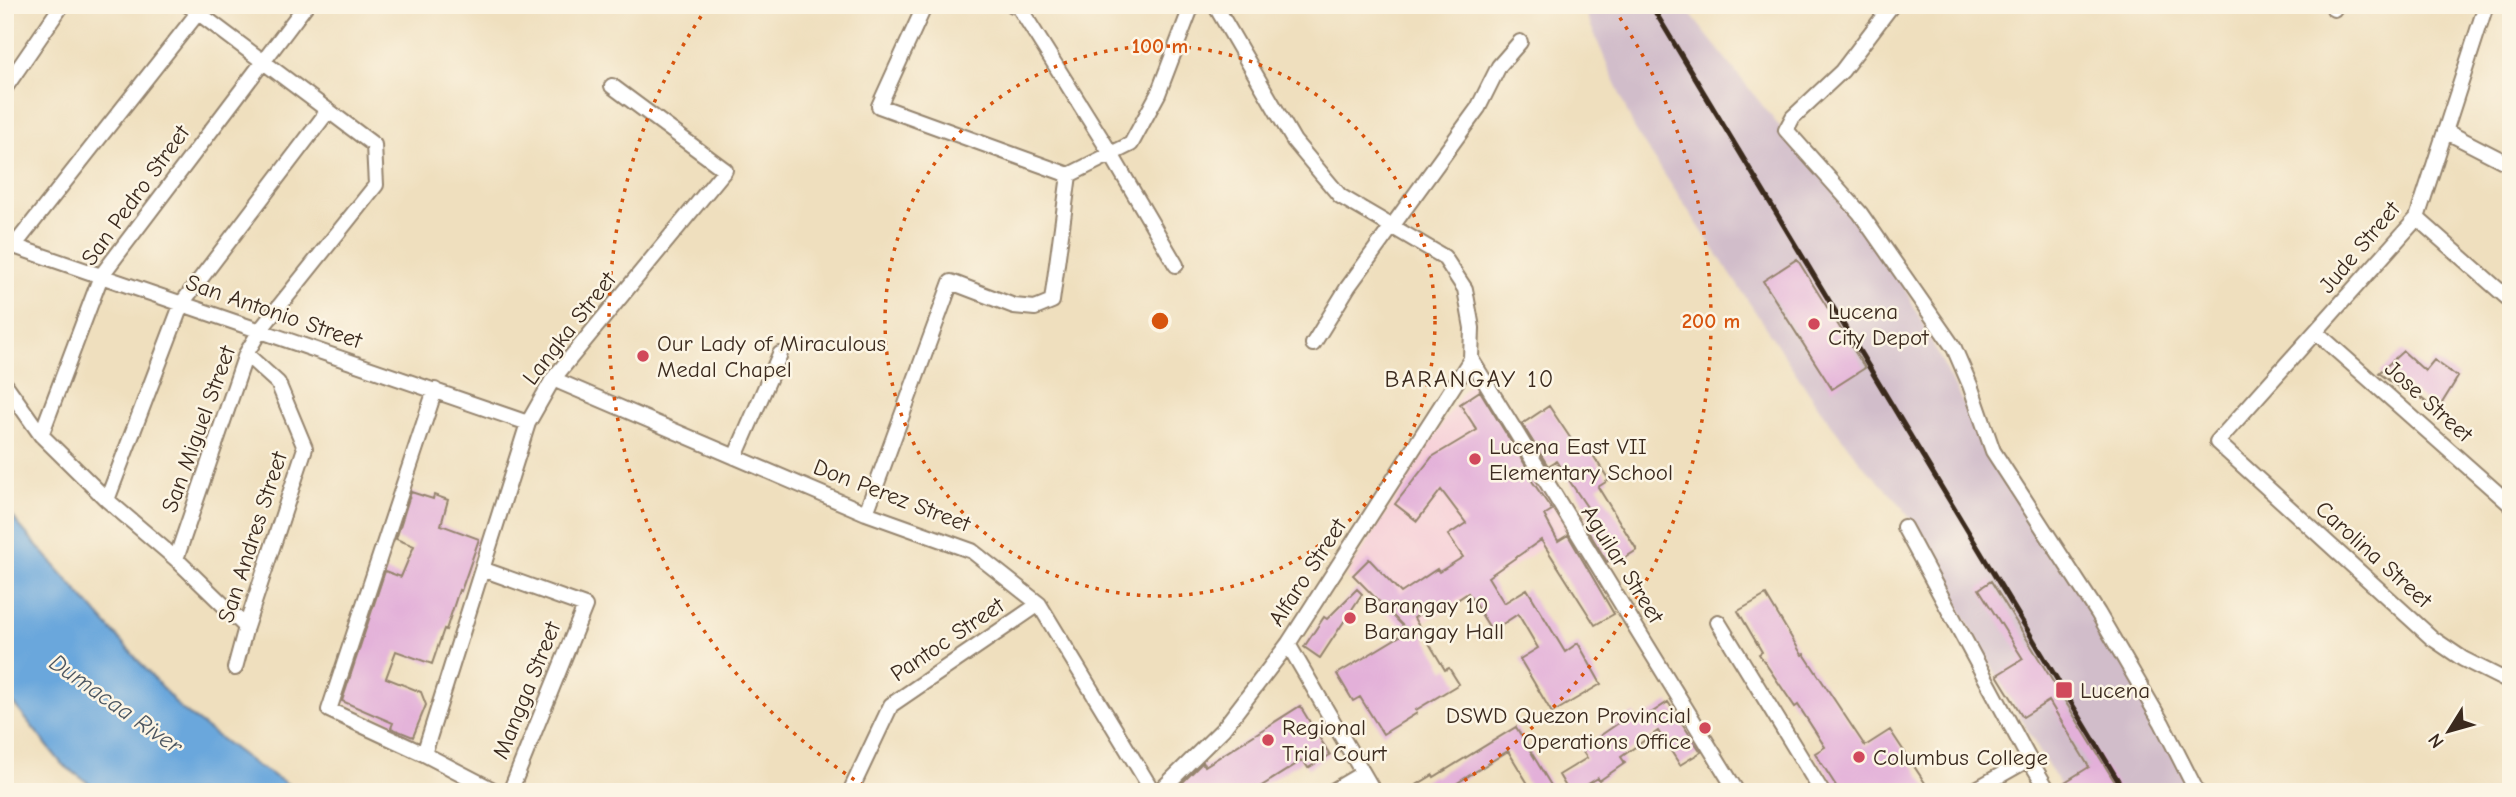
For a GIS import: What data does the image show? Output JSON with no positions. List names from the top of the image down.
{
  "streets": {
    "street": [
      "San Pedro Street",
      "Jude Street",
      "San Antonio Street",
      "Langka Street",
      "Jose Street",
      "San Miguel Street",
      "Don Perez Street",
      "San Andres Street",
      "Carolina Street",
      "Aguilar Street",
      "Alfaro Street",
      "Pantoc Street",
      "Mangga Street"
    ]
  },
  "crossings": [
    ["San Pedro Street", "San Antonio Street"],
    ["Jude Street", "Jose Street"],
    ["Jude Street", "Carolina Street"],
    ["San Antonio Street", "Langka Street"],
    ["San Antonio Street", "San Miguel Street"],
    ["Langka Street", "Don Perez Street"],
    ["Langka Street", "Mangga Street"],
    ["San Miguel Street", "San Andres Street"],
    ["Don Perez Street", "Pantoc Street"],
    ["Aguilar Street", "Alfaro Street"]
  ],
  "districts": ["BARANGAY 10"],
  "water": ["Dumacaa River"],
  "places": {
    "other": [
      "Lucena City Depot",
      "Our Lady of Miraculous Medal Chapel",
      "Lucena East VII Elementary School",
      "Barangay 10 Barangay Hall",
      "DSWD Quezon Provincial Operations Office",
      "Regional Trial Court",
      "Columbus College"
    ],
    "transit": ["Lucena"]
  },
  "north": "bottom left",
  "rings": ["100 m", "200 m"]
}
